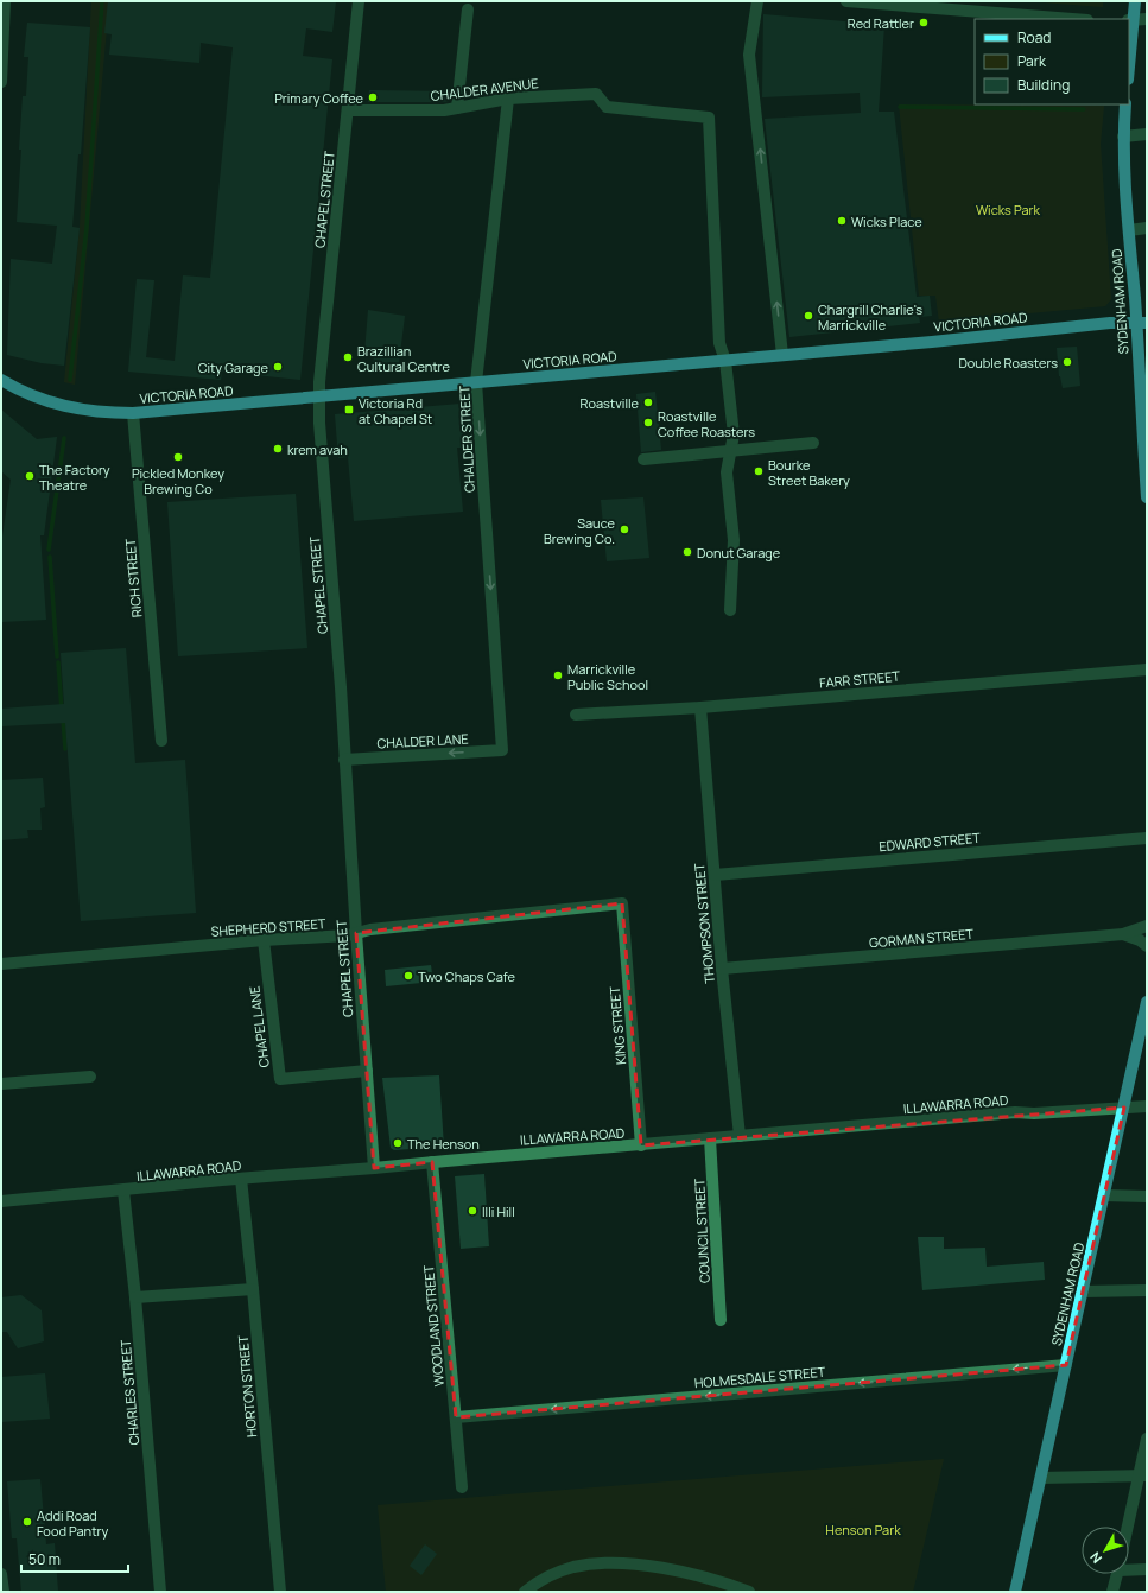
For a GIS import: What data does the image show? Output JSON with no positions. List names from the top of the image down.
{
  "streets": {
    "main road": ["SYDENHAM ROAD", "VICTORIA ROAD"],
    "street": [
      "CHALDER AVENUE",
      "CHAPEL STREET",
      "CHALDER STREET",
      "RICH STREET",
      "FARR STREET",
      "CHALDER LANE",
      "EDWARD STREET",
      "THOMPSON STREET",
      "SHEPHERD STREET",
      "GORMAN STREET",
      "KING STREET",
      "CHAPEL LANE",
      "ILLAWARRA ROAD",
      "COUNCIL STREET",
      "WOODLAND STREET",
      "HOLMESDALE STREET",
      "HORTON STREET",
      "CHARLES STREET"
    ]
  },
  "crossings": [
    ["CHALDER AVENUE", "CHAPEL STREET"],
    ["CHALDER AVENUE", "VICTORIA ROAD"],
    ["CHALDER AVENUE", "CHALDER STREET"],
    ["CHAPEL STREET", "VICTORIA ROAD"],
    ["CHAPEL STREET", "CHALDER LANE"],
    ["CHAPEL STREET", "SHEPHERD STREET"],
    ["CHAPEL STREET", "CHAPEL LANE"],
    ["CHAPEL STREET", "ILLAWARRA ROAD"],
    ["SYDENHAM ROAD", "VICTORIA ROAD"],
    ["SYDENHAM ROAD", "ILLAWARRA ROAD"],
    ["SYDENHAM ROAD", "HOLMESDALE STREET"],
    ["VICTORIA ROAD", "CHALDER STREET"],
    ["VICTORIA ROAD", "RICH STREET"],
    ["CHALDER STREET", "CHALDER LANE"],
    ["FARR STREET", "THOMPSON STREET"],
    ["EDWARD STREET", "THOMPSON STREET"],
    ["THOMPSON STREET", "GORMAN STREET"],
    ["THOMPSON STREET", "ILLAWARRA ROAD"],
    ["SHEPHERD STREET", "KING STREET"],
    ["SHEPHERD STREET", "CHAPEL LANE"],
    ["KING STREET", "ILLAWARRA ROAD"],
    ["ILLAWARRA ROAD", "COUNCIL STREET"],
    ["ILLAWARRA ROAD", "WOODLAND STREET"],
    ["ILLAWARRA ROAD", "HORTON STREET"],
    ["ILLAWARRA ROAD", "CHARLES STREET"],
    ["WOODLAND STREET", "HOLMESDALE STREET"]
  ],
  "one_way": ["CHALDER STREET", "CHALDER LANE", "HOLMESDALE STREET"],
  "parks": ["Wicks Park", "Henson Park"],
  "places": {
    "other": [
      "Red Rattler",
      "Primary Coffee",
      "Wicks Place",
      "Chargrill Charlie's Marrickville",
      "Brazillian Cultural Centre",
      "Double Roasters",
      "City Garage",
      "Roastville",
      "Roastville Coffee Roasters",
      "krem avah",
      "Pickled Monkey Brewing Co",
      "Bourke Street Bakery",
      "The Factory Theatre",
      "Sauce Brewing Co.",
      "Donut Garage",
      "Marrickville Public School",
      "Two Chaps Cafe",
      "The Henson",
      "Illi Hill",
      "Addi Road Food Pantry"
    ],
    "transit": ["Victoria Rd at Chapel St"]
  },
  "legend": ["Road", "Park", "Building"],
  "scale_bar": "50 m",
  "north": "bottom left"
}
